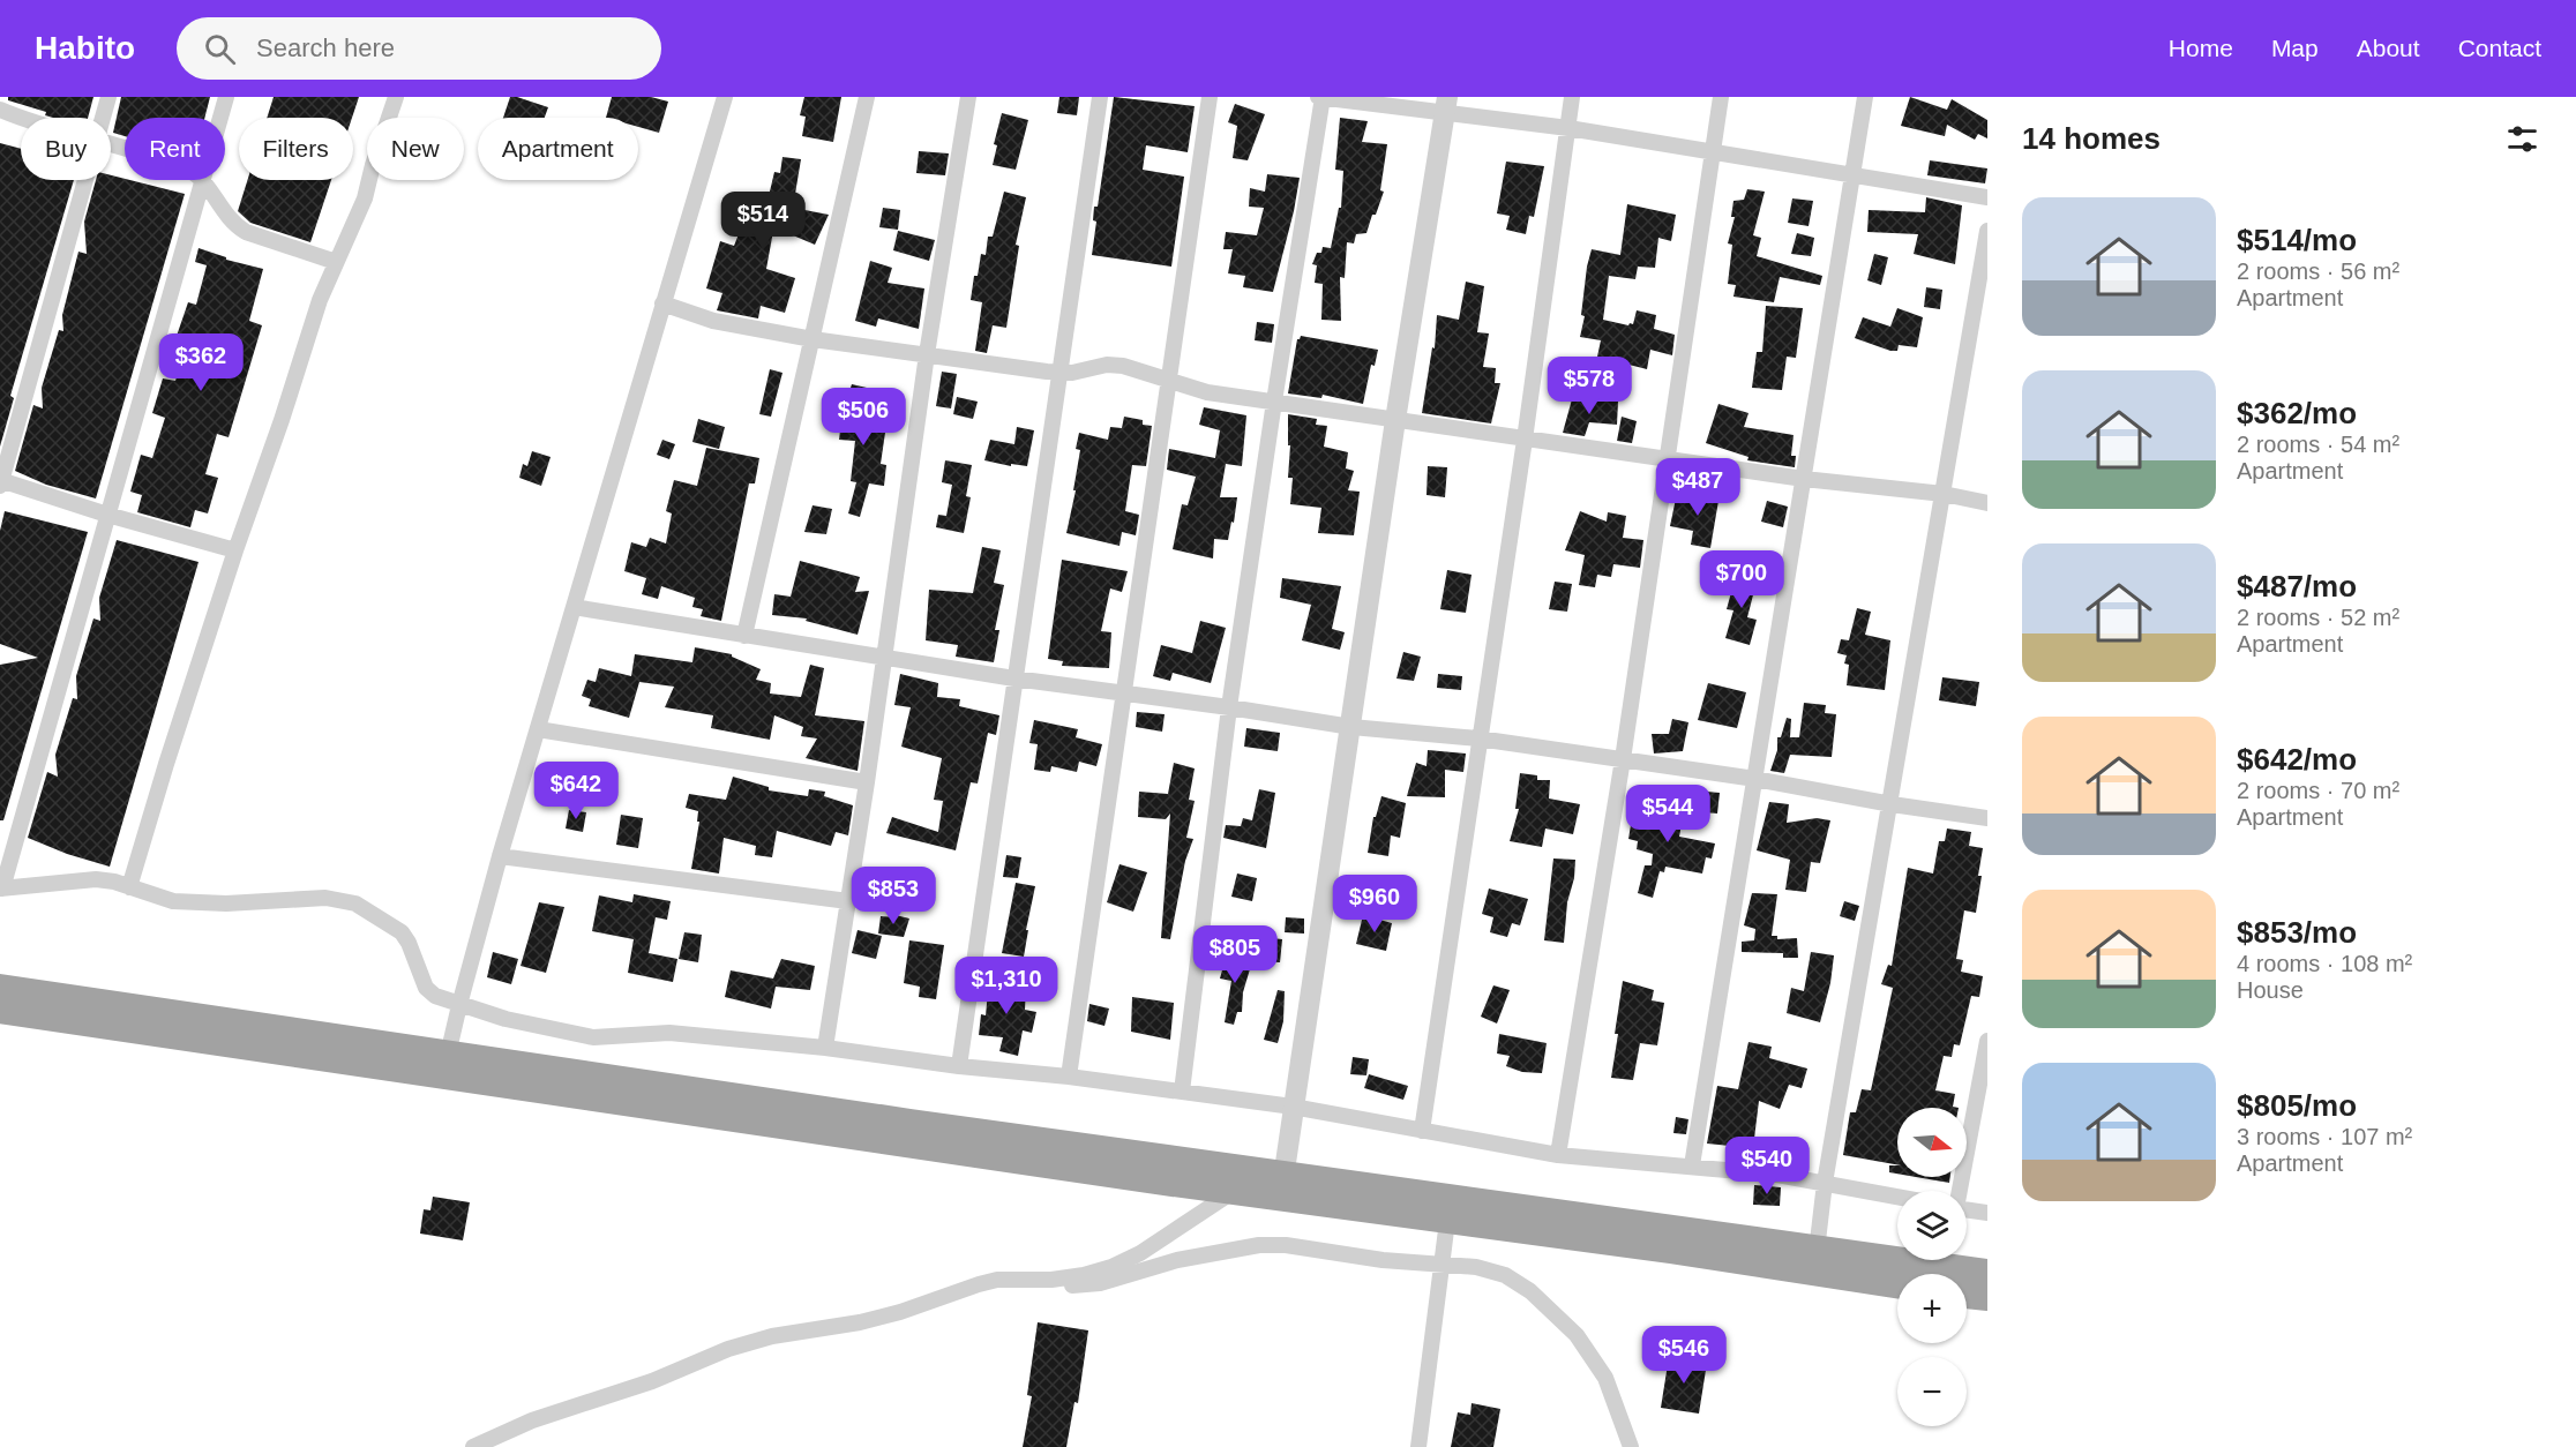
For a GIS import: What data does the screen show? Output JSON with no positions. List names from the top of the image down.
{
  "north": "right",
  "page": {
    "header": "Habito",
    "search": "Search here",
    "nav": [
      "Home",
      "Map",
      "About",
      "Contact"
    ],
    "heading": "14 homes",
    "chip": [
      "Buy",
      "Rent",
      "Filters",
      "New",
      "Apartment"
    ],
    "list": [
      {
        "name": "$514/mo",
        "note": "2 rooms · 56 m² · Apartment"
      },
      {
        "name": "$362/mo",
        "note": "2 rooms · 54 m² · Apartment"
      },
      {
        "name": "$487/mo",
        "note": "2 rooms · 52 m² · Apartment"
      },
      {
        "name": "$642/mo",
        "note": "2 rooms · 70 m² · Apartment"
      },
      {
        "name": "$853/mo",
        "note": "4 rooms · 108 m² · House"
      },
      {
        "name": "$805/mo",
        "note": "3 rooms · 107 m² · Apartment"
      }
    ],
    "price": [
      "$514",
      "$362",
      "$578",
      "$506",
      "$487",
      "$700",
      "$642",
      "$544",
      "$853",
      "$960",
      "$805",
      "$1,310",
      "$540",
      "$546"
    ],
    "map_buttons": ["+", "−"]
  }
}
